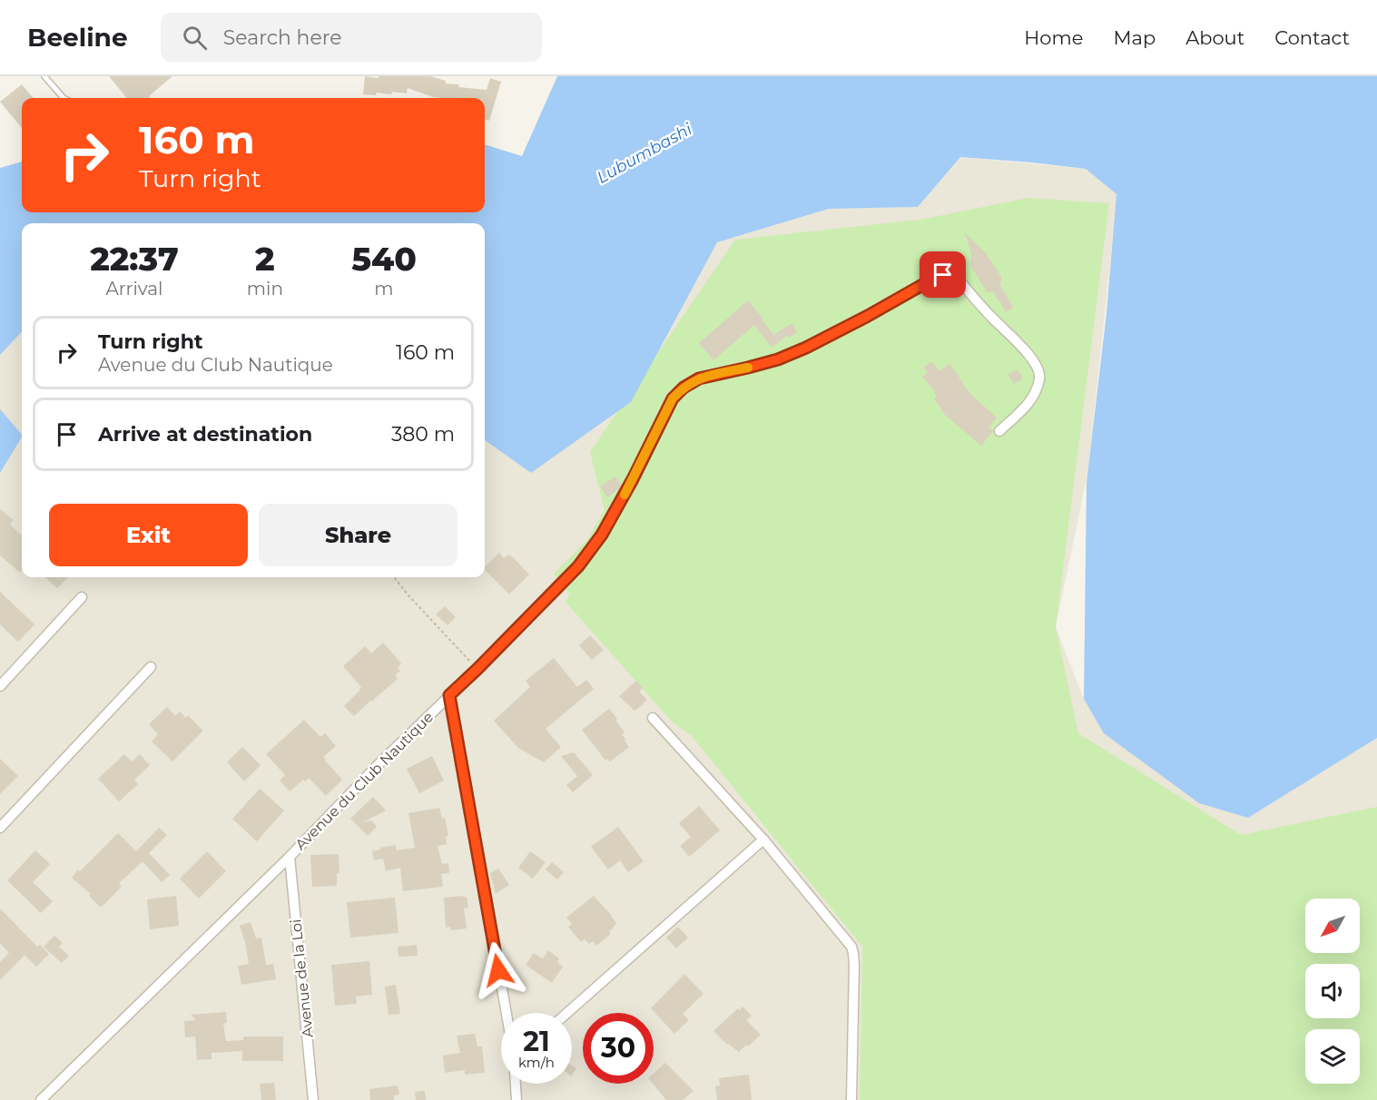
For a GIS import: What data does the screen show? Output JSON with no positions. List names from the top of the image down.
{
  "streets": {
    "street": ["Avenue du Club Nautique", "Avenue de la Loi"]
  },
  "crossings": [
    ["Avenue du Club Nautique", "Avenue de la Loi"]
  ],
  "water": ["Lubumbashi"],
  "north": "bottom left",
  "page": {
    "header": "Beeline",
    "search": "Search here",
    "nav": [
      "Home",
      "Map",
      "About",
      "Contact"
    ],
    "turn": ["160 m", "Turn right"],
    "eta": [
      "22:37",
      "Arrival",
      "2",
      "min",
      "540",
      "m"
    ],
    "list": [
      {
        "name": "Turn right",
        "note": "Avenue du Club Nautique",
        "value": "160 m"
      },
      {
        "name": "Arrive at destination",
        "value": "380 m"
      }
    ],
    "buttons": ["Exit", "Share"],
    "speed": "21 km/h",
    "limit": "30"
  }
}
